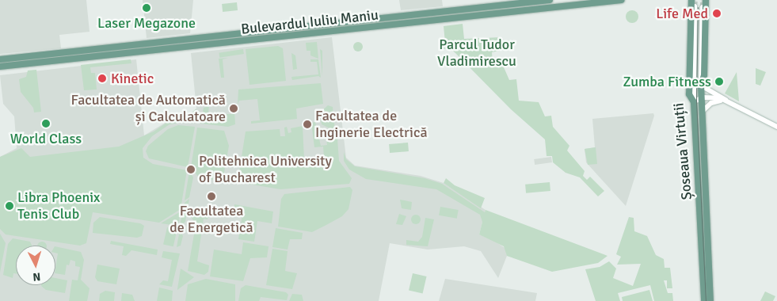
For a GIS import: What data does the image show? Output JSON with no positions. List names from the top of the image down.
{
  "streets": {
    "main road": ["Bulevardul Iuliu Maniu", "Șoseaua Virtuții"]
  },
  "parks": ["Parcul Tudor Vladimirescu"],
  "places": [
    "Laser Megazone",
    "Life Med",
    "Kinetic",
    "Zumba Fitness",
    "Facultatea de Automatică și Calculatoare",
    "World Class",
    "Facultatea de Inginerie Electrică",
    "Politehnica University of Bucharest",
    "Facultatea de Energetică",
    "Libra Phoenix Tenis Club"
  ],
  "north": "bottom"
}
